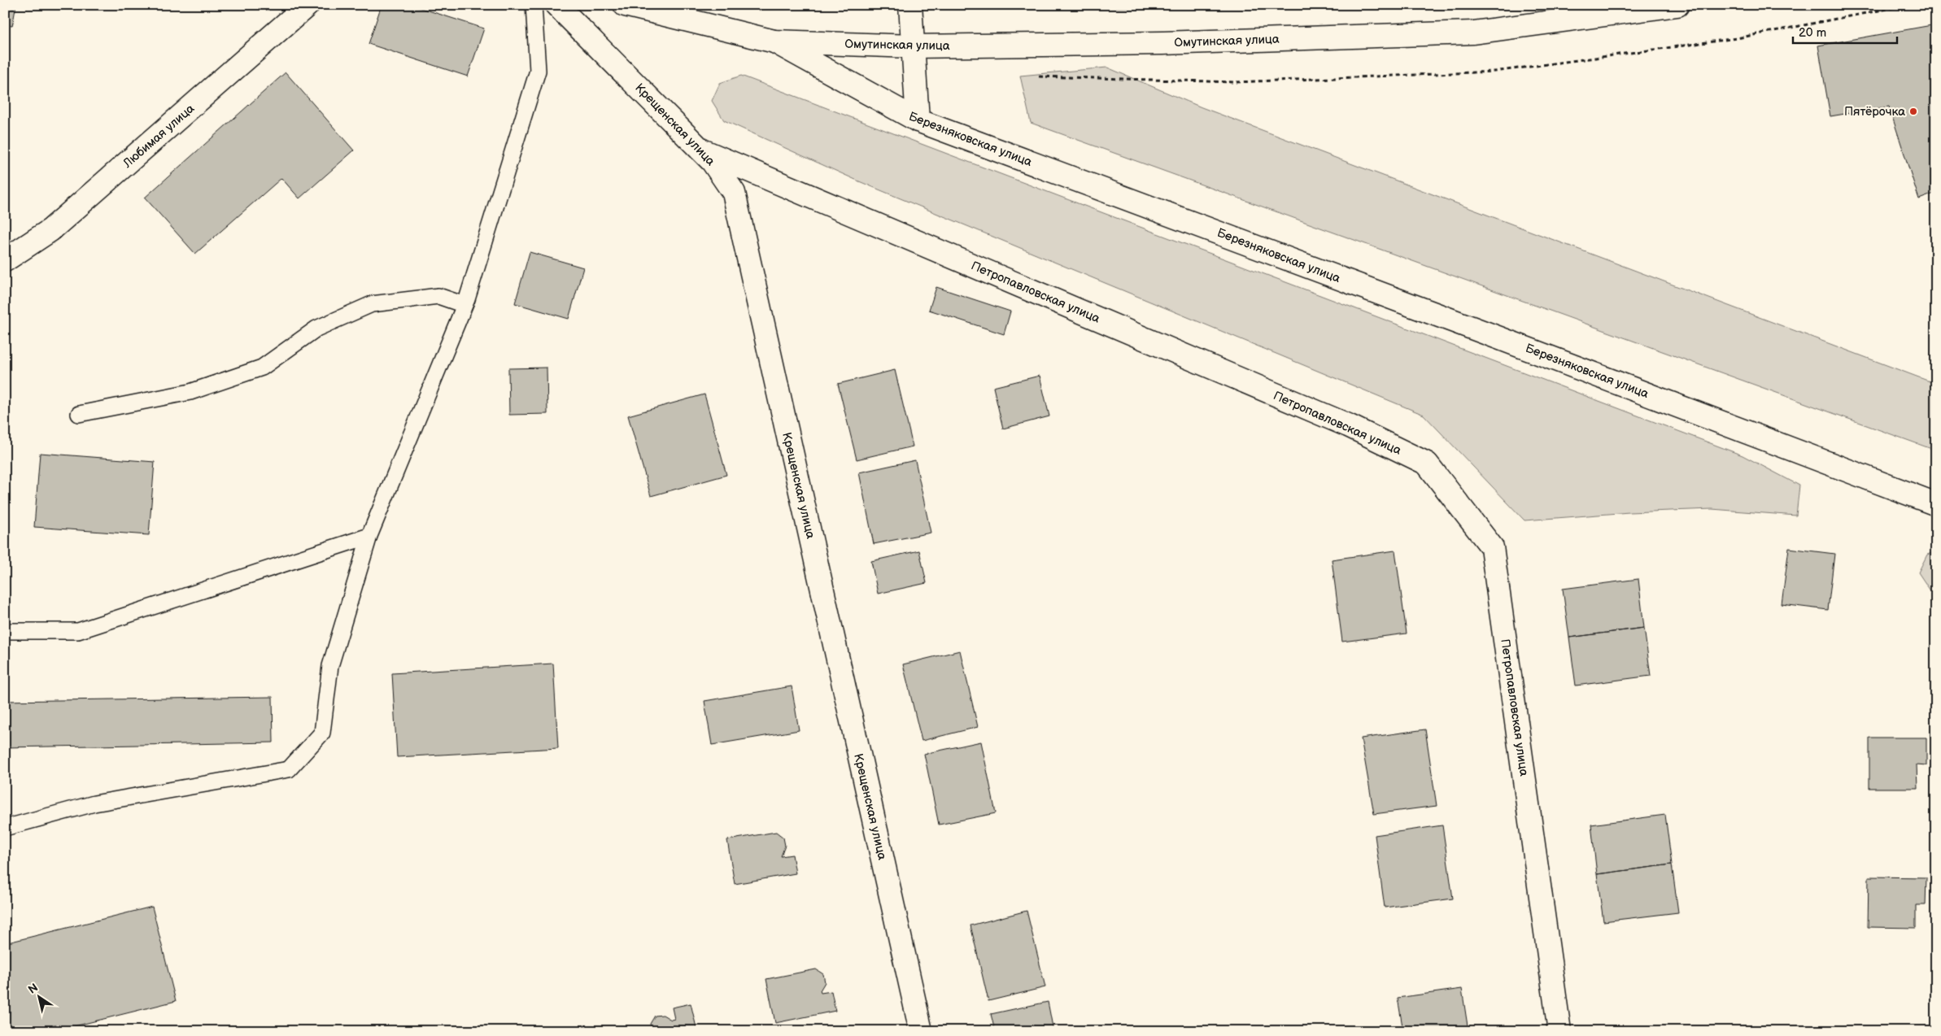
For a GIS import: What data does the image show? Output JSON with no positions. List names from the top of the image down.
{
  "streets": {
    "street": [
      "Омутинская улица",
      "Крещенская улица",
      "Любимая улица",
      "Березняковская улица",
      "Петропавловская улица"
    ]
  },
  "crossings": [
    ["Омутинская улица", "Березняковская улица"],
    ["Крещенская улица", "Петропавловская улица"]
  ],
  "places": ["Пятёрочка"],
  "scale_bar": "20 m",
  "north": "top left"
}
